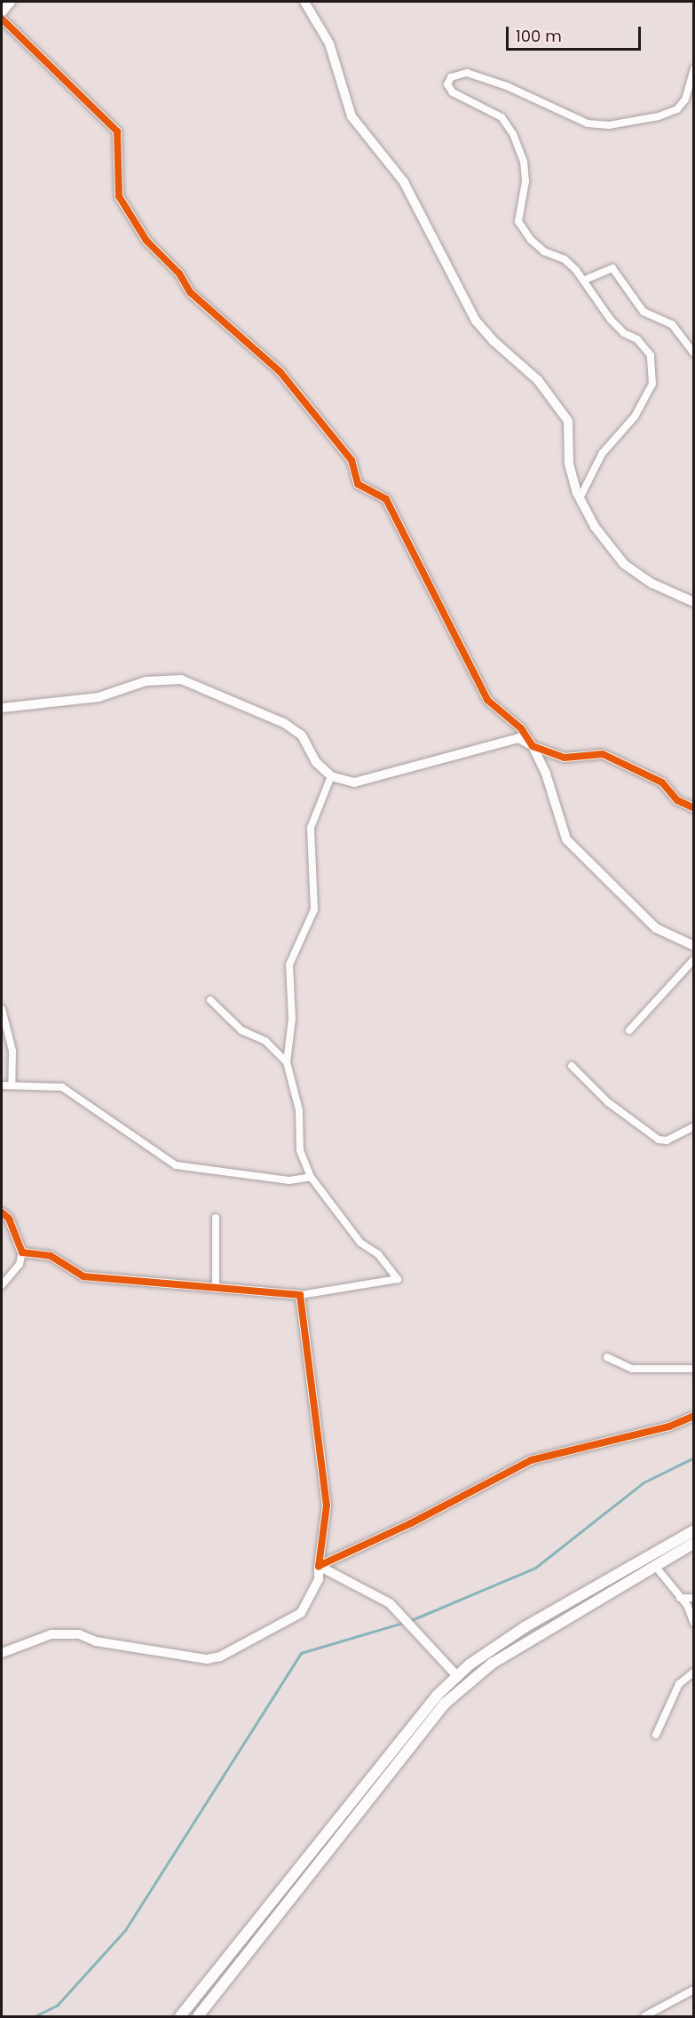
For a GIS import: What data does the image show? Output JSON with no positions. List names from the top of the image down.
{
  "scale_bar": "100 m"
}
